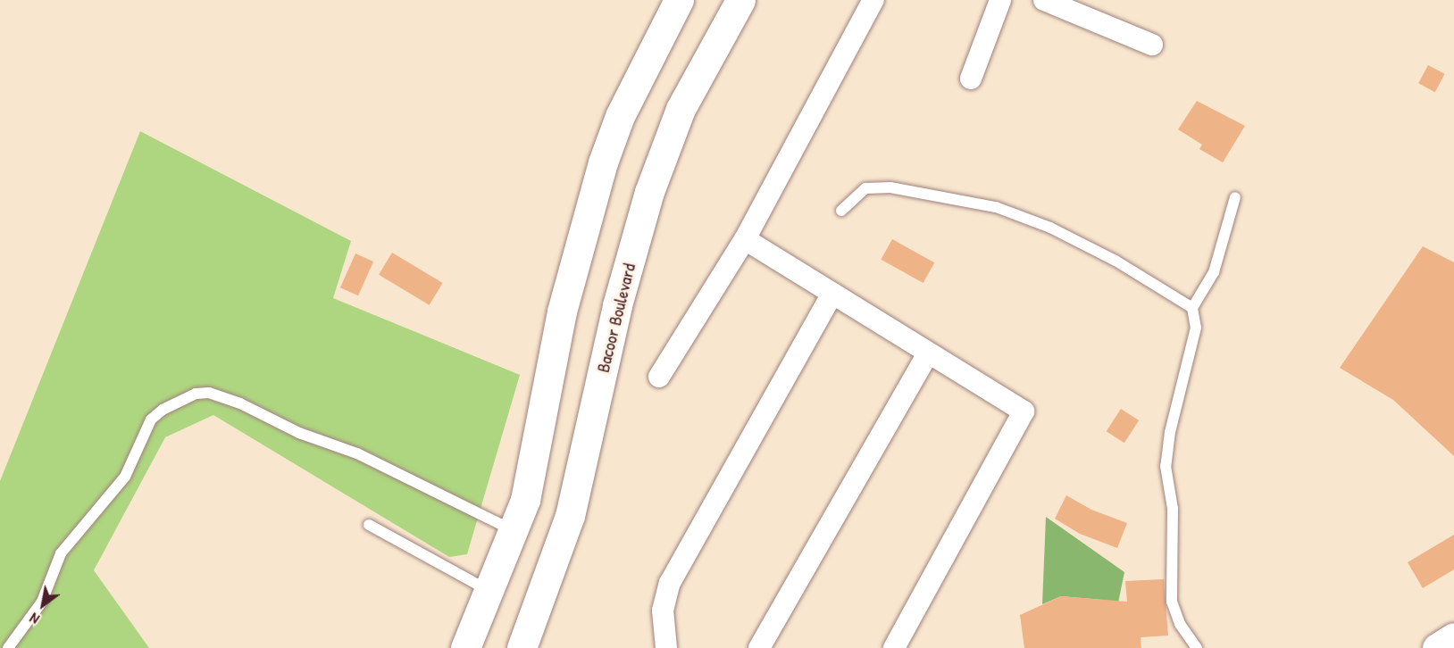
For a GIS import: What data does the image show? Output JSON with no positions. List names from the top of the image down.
{
  "streets": {
    "main road": ["Bacoor Boulevard"]
  },
  "north": "bottom left"
}
